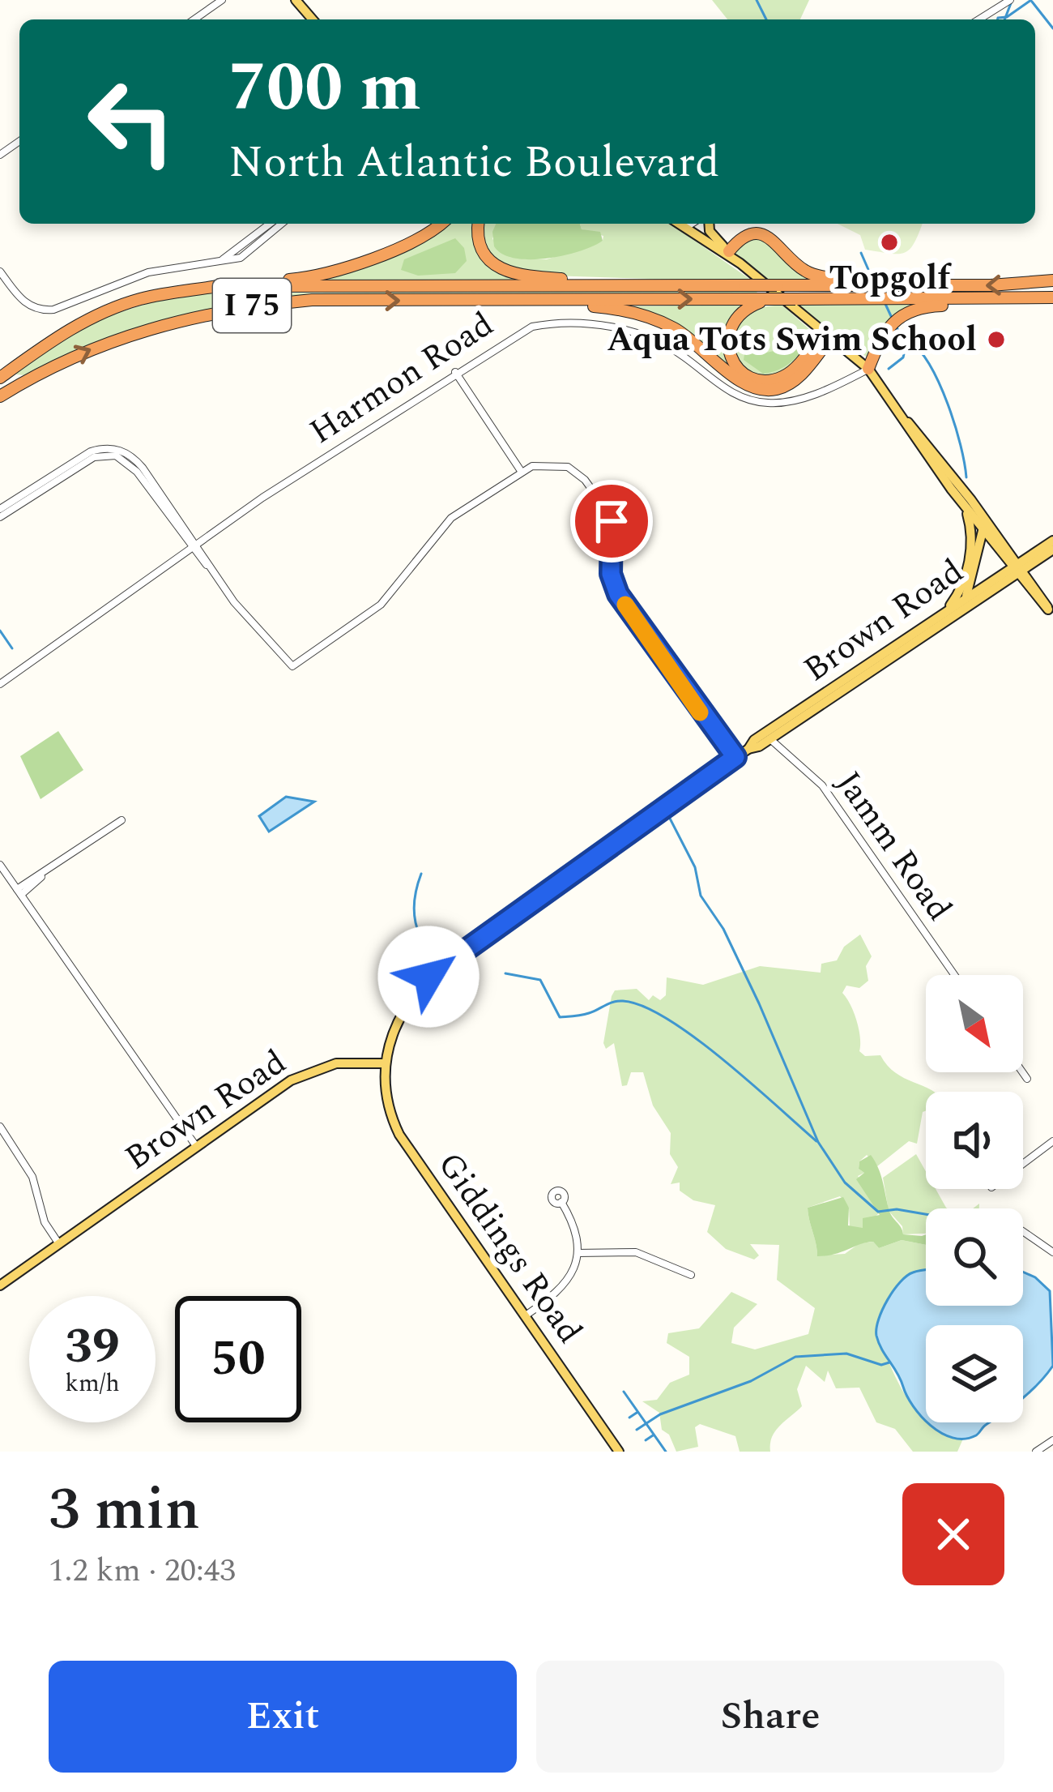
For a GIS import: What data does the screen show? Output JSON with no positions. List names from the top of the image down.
{
  "streets": {
    "highway": ["I 75"],
    "main road": ["Brown Road", "Giddings Road"],
    "street": ["Harmon Road", "Jamm Road"]
  },
  "crossings": [
    ["Brown Road", "Jamm Road"],
    ["Brown Road", "Giddings Road"]
  ],
  "places": ["Topgolf", "Aqua Tots Swim School"],
  "north": "bottom right",
  "page": {
    "turn": ["700 m", "North Atlantic Boulevard"],
    "speed": "39 km/h",
    "limit": "50",
    "heading": ["3 min", "1.2 km · 20:43"],
    "buttons": ["Exit", "Share"]
  }
}
